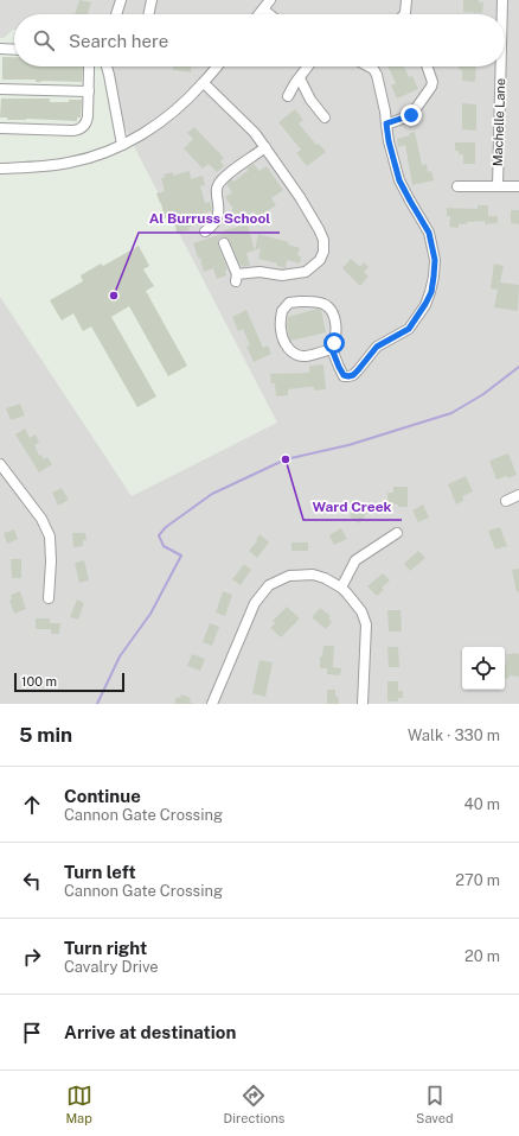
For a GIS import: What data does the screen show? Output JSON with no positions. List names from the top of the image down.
{
  "streets": {
    "street": ["Machelle Lane"]
  },
  "places": ["Al Burruss School", "Ward Creek"],
  "scale_bar": "100 m",
  "page": {
    "search": "Search here",
    "scale": "100 m",
    "heading": ["5 min", "Walk · 330 m"],
    "list": [
      ["Continue", "Cannon Gate Crossing", "40 m"],
      ["Turn left", "Cannon Gate Crossing", "270 m"],
      ["Turn right", "Cavalry Drive", "20 m"],
      "Arrive at destination"
    ],
    "nav": ["Map", "Directions", "Saved"]
  }
}
